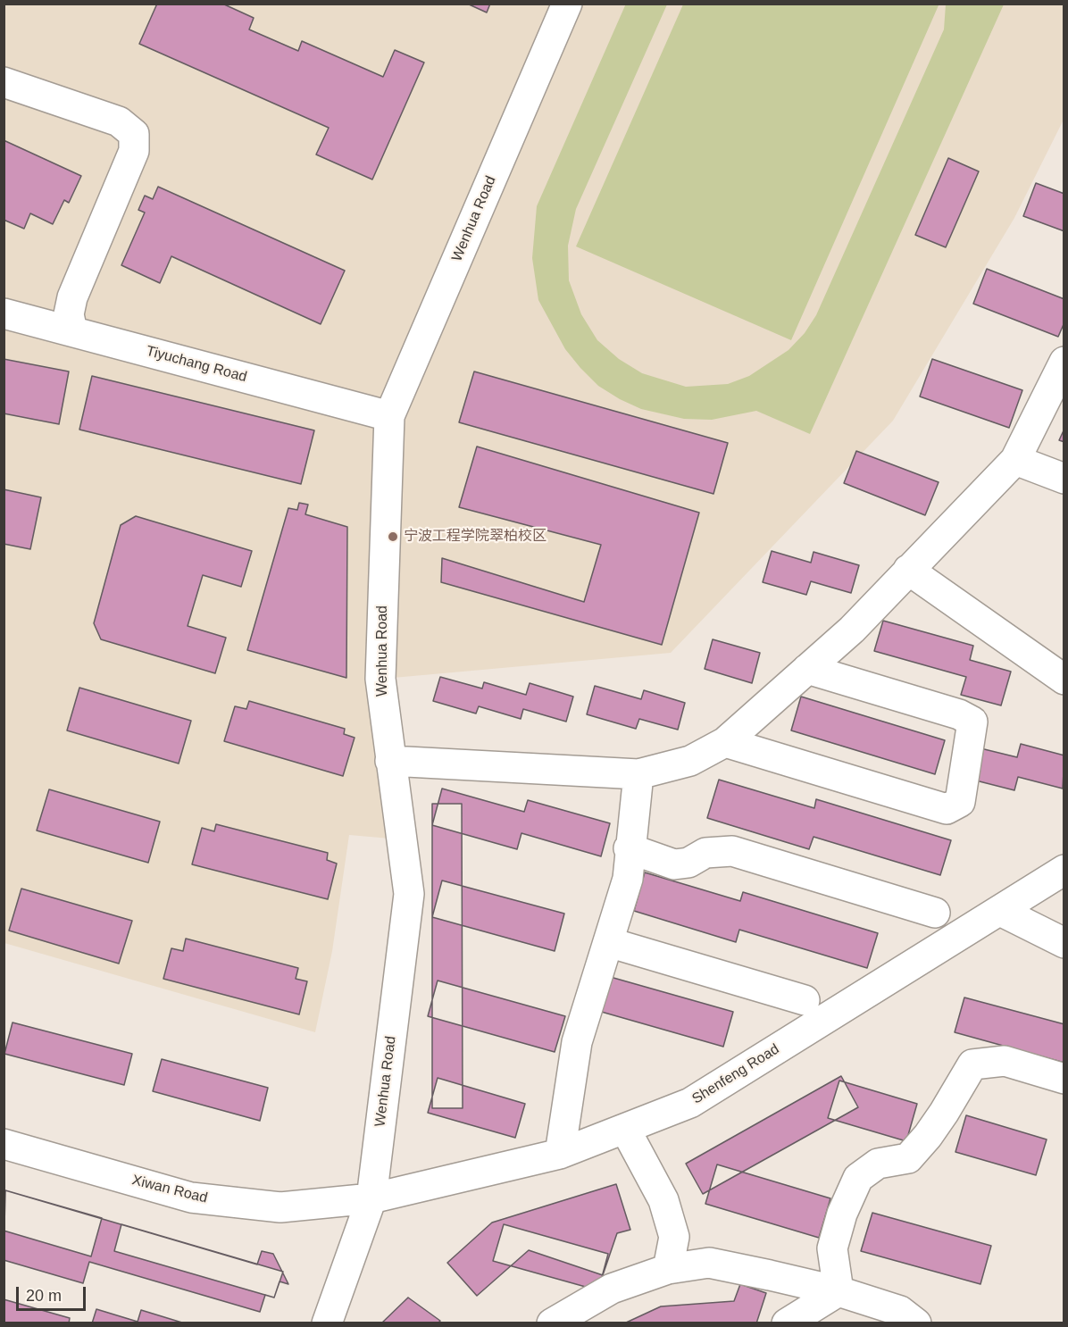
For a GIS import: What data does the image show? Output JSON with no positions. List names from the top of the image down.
{
  "streets": {
    "street": [
      "Wenhua Road",
      "Tiyuchang Road",
      "Shenfeng Road",
      "Xiwan Road"
    ]
  },
  "crossings": [
    ["Wenhua Road", "Tiyuchang Road"],
    ["Wenhua Road", "Shenfeng Road"],
    ["Wenhua Road", "Xiwan Road"],
    ["Shenfeng Road", "Xiwan Road"]
  ],
  "places": ["宁波工程学院翠柏校区"],
  "scale_bar": "20 m"
}
